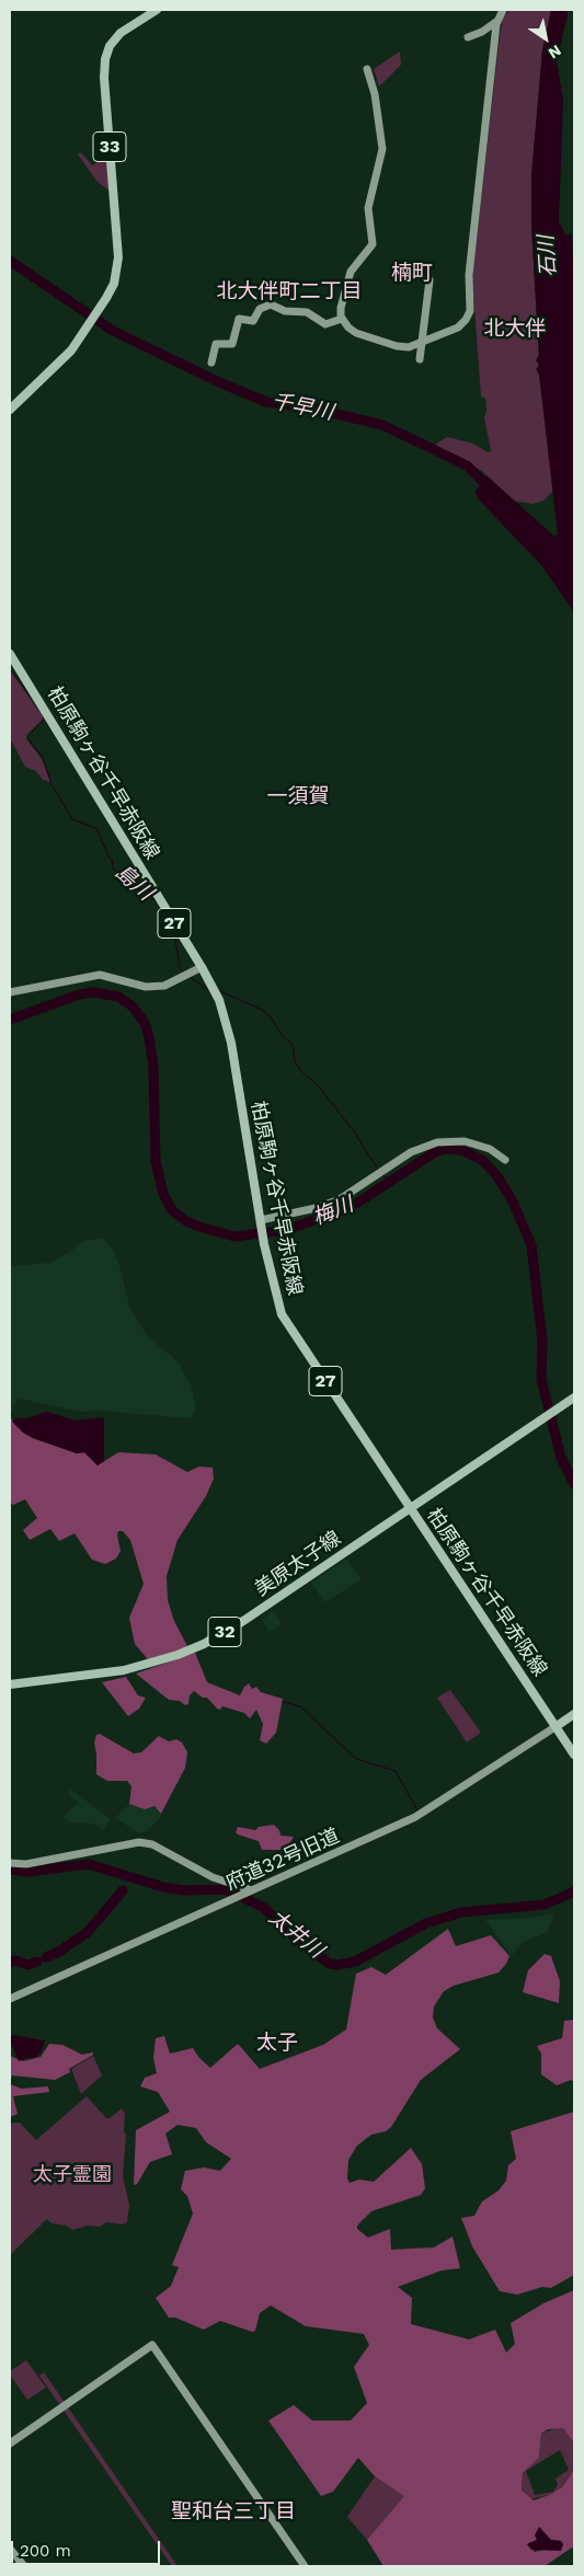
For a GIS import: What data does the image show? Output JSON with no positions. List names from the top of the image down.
{
  "streets": {
    "main road": [
      "33",
      "柏原駒ヶ谷千早赤阪線",
      "27",
      "美原太子線",
      "32"
    ],
    "street": ["府道32号旧道"]
  },
  "crossings": [
    ["柏原駒ヶ谷千早赤阪線", "美原太子線"],
    ["柏原駒ヶ谷千早赤阪線", "府道32号旧道"]
  ],
  "districts": [
    "楠町",
    "北大伴町二丁目",
    "北大伴",
    "一須賀",
    "太子",
    "聖和台三丁目"
  ],
  "water": [
    "石川",
    "千早川",
    "島川",
    "梅川",
    "太井川"
  ],
  "parks": ["太子霊園"],
  "scale_bar": "200 m",
  "north": "bottom right"
}
